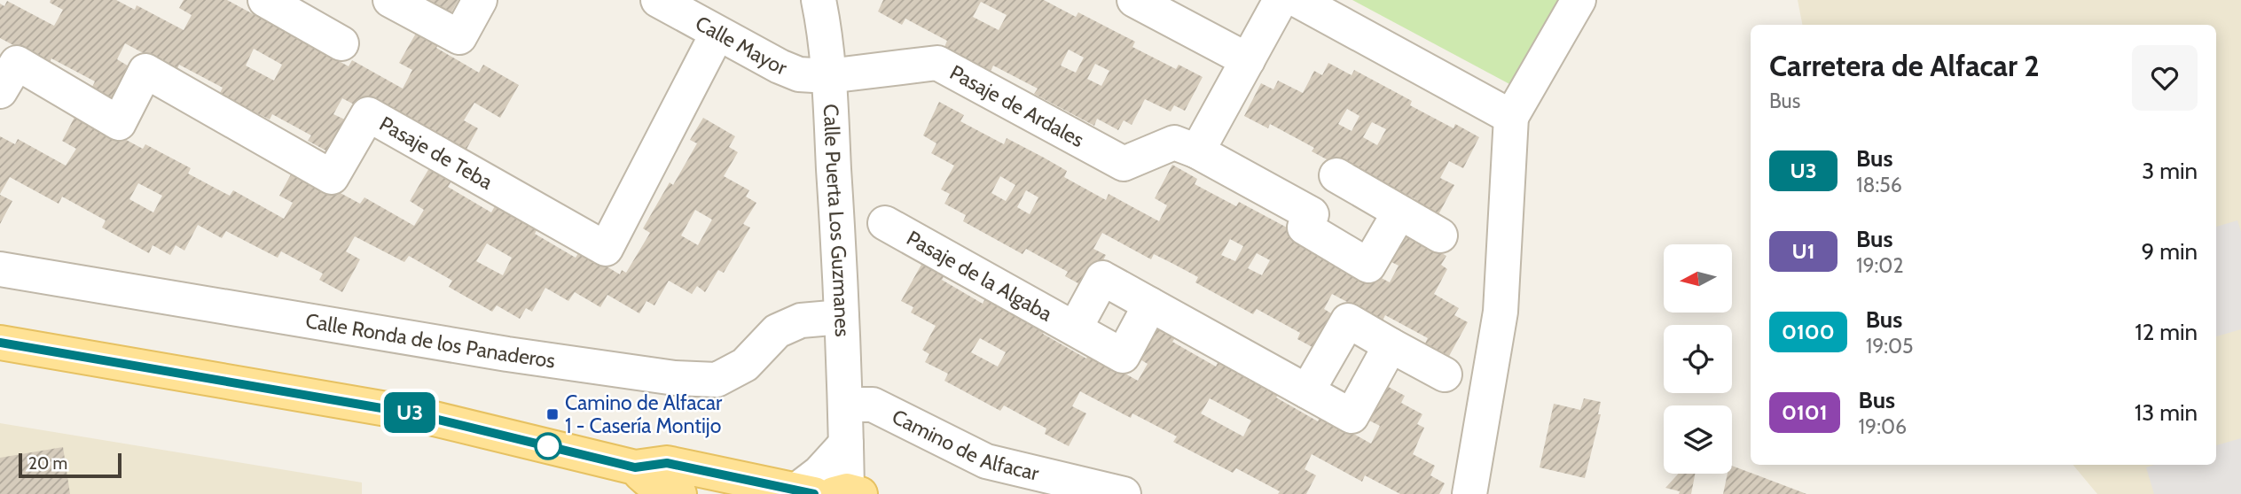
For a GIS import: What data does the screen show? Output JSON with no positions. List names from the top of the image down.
{
  "streets": {
    "street": [
      "Calle Mayor",
      "Pasaje de Ardales",
      "Pasaje de Teba",
      "Calle Puerta Los Guzmanes",
      "Pasaje de la Algaba",
      "Calle Ronda de los Panaderos",
      "Camino de Alfacar"
    ]
  },
  "crossings": [
    ["Calle Mayor", "Pasaje de Ardales"],
    ["Calle Mayor", "Calle Puerta Los Guzmanes"],
    ["Pasaje de Ardales", "Calle Puerta Los Guzmanes"],
    ["Calle Puerta Los Guzmanes", "Calle Ronda de los Panaderos"],
    ["Calle Puerta Los Guzmanes", "Camino de Alfacar"]
  ],
  "places": {
    "transit": ["Camino de Alfacar 1 - Casería Montijo"]
  },
  "lines": ["bus line U3"],
  "scale_bar": "20 m",
  "north": "left",
  "page": {
    "on_map": "U3",
    "heading": ["Carretera de Alfacar 2", "Bus"],
    "list": [
      {
        "mark": "U3",
        "name": "Bus",
        "note": "18:56",
        "value": "3 min"
      },
      {
        "mark": "U1",
        "name": "Bus",
        "note": "19:02",
        "value": "9 min"
      },
      {
        "mark": "0100",
        "name": "Bus",
        "note": "19:05",
        "value": "12 min"
      },
      {
        "mark": "0101",
        "name": "Bus",
        "note": "19:06",
        "value": "13 min"
      }
    ],
    "scale": "20 m"
  }
}
